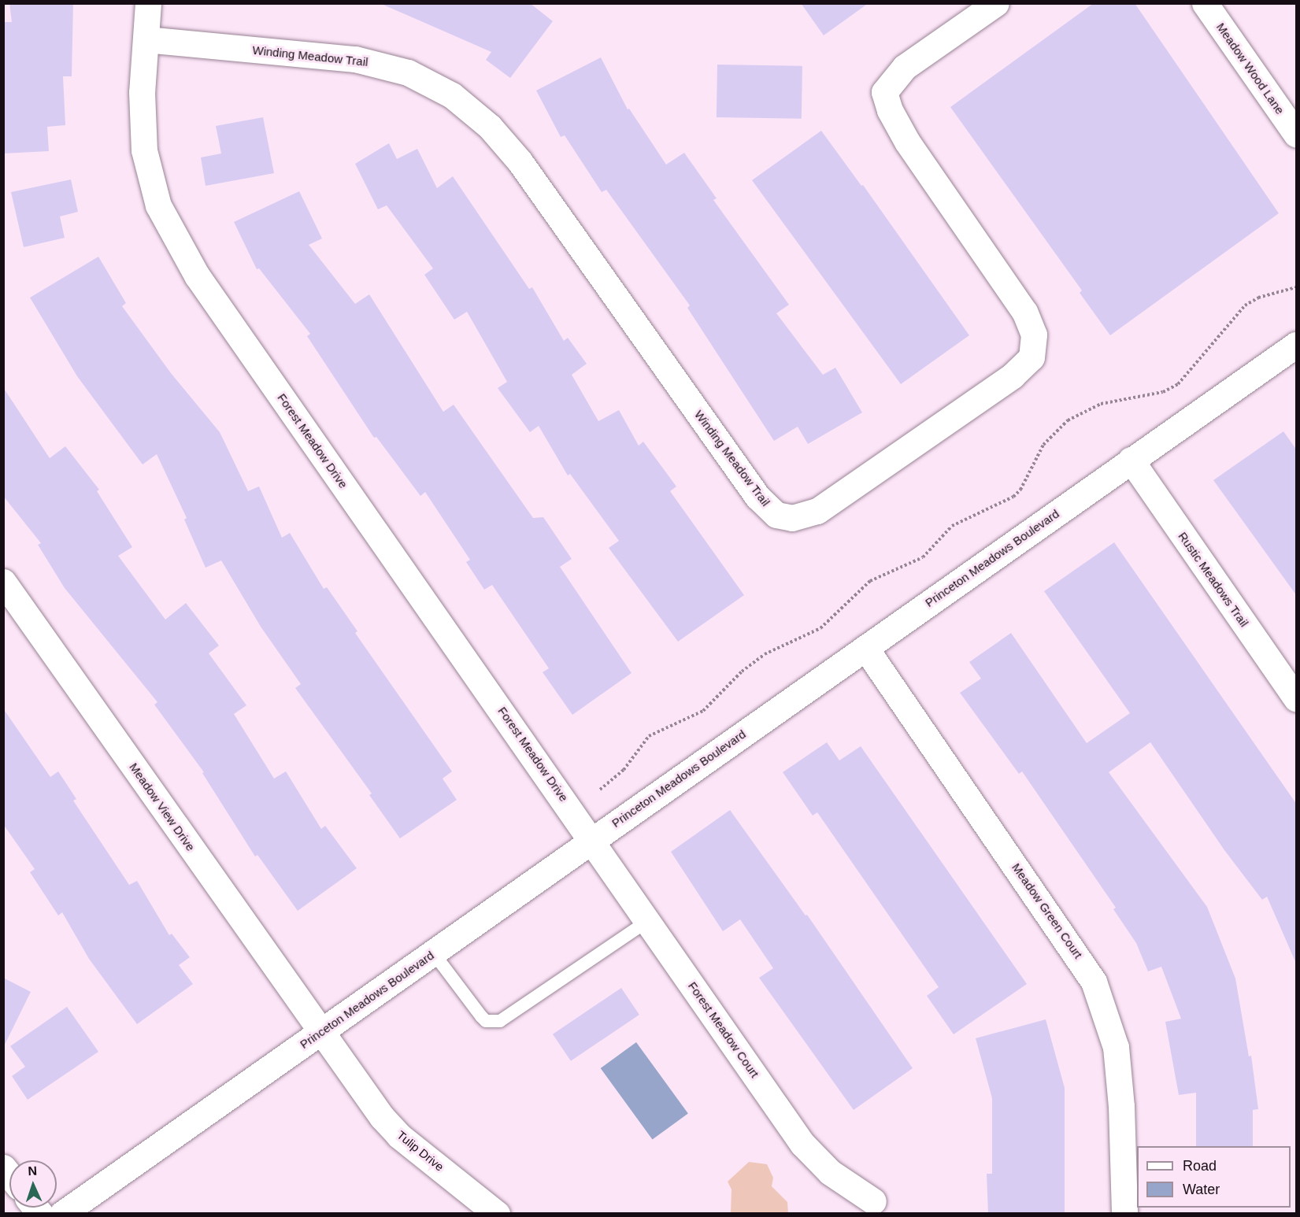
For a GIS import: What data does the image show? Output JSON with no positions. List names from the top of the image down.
{
  "streets": {
    "street": [
      "Winding Meadow Trail",
      "Meadow Wood Lane",
      "Forest Meadow Drive",
      "Princeton Meadows Boulevard",
      "Rustic Meadows Trail",
      "Meadow View Drive",
      "Meadow Green Court",
      "Forest Meadow Court",
      "Tulip Drive"
    ]
  },
  "crossings": [
    ["Winding Meadow Trail", "Forest Meadow Drive"],
    ["Forest Meadow Drive", "Princeton Meadows Boulevard"],
    ["Forest Meadow Drive", "Forest Meadow Court"],
    ["Princeton Meadows Boulevard", "Rustic Meadows Trail"],
    ["Princeton Meadows Boulevard", "Meadow View Drive"],
    ["Princeton Meadows Boulevard", "Meadow Green Court"],
    ["Princeton Meadows Boulevard", "Forest Meadow Court"],
    ["Princeton Meadows Boulevard", "Tulip Drive"],
    ["Meadow View Drive", "Tulip Drive"]
  ],
  "legend": ["Road", "Water"],
  "north": "top"
}
